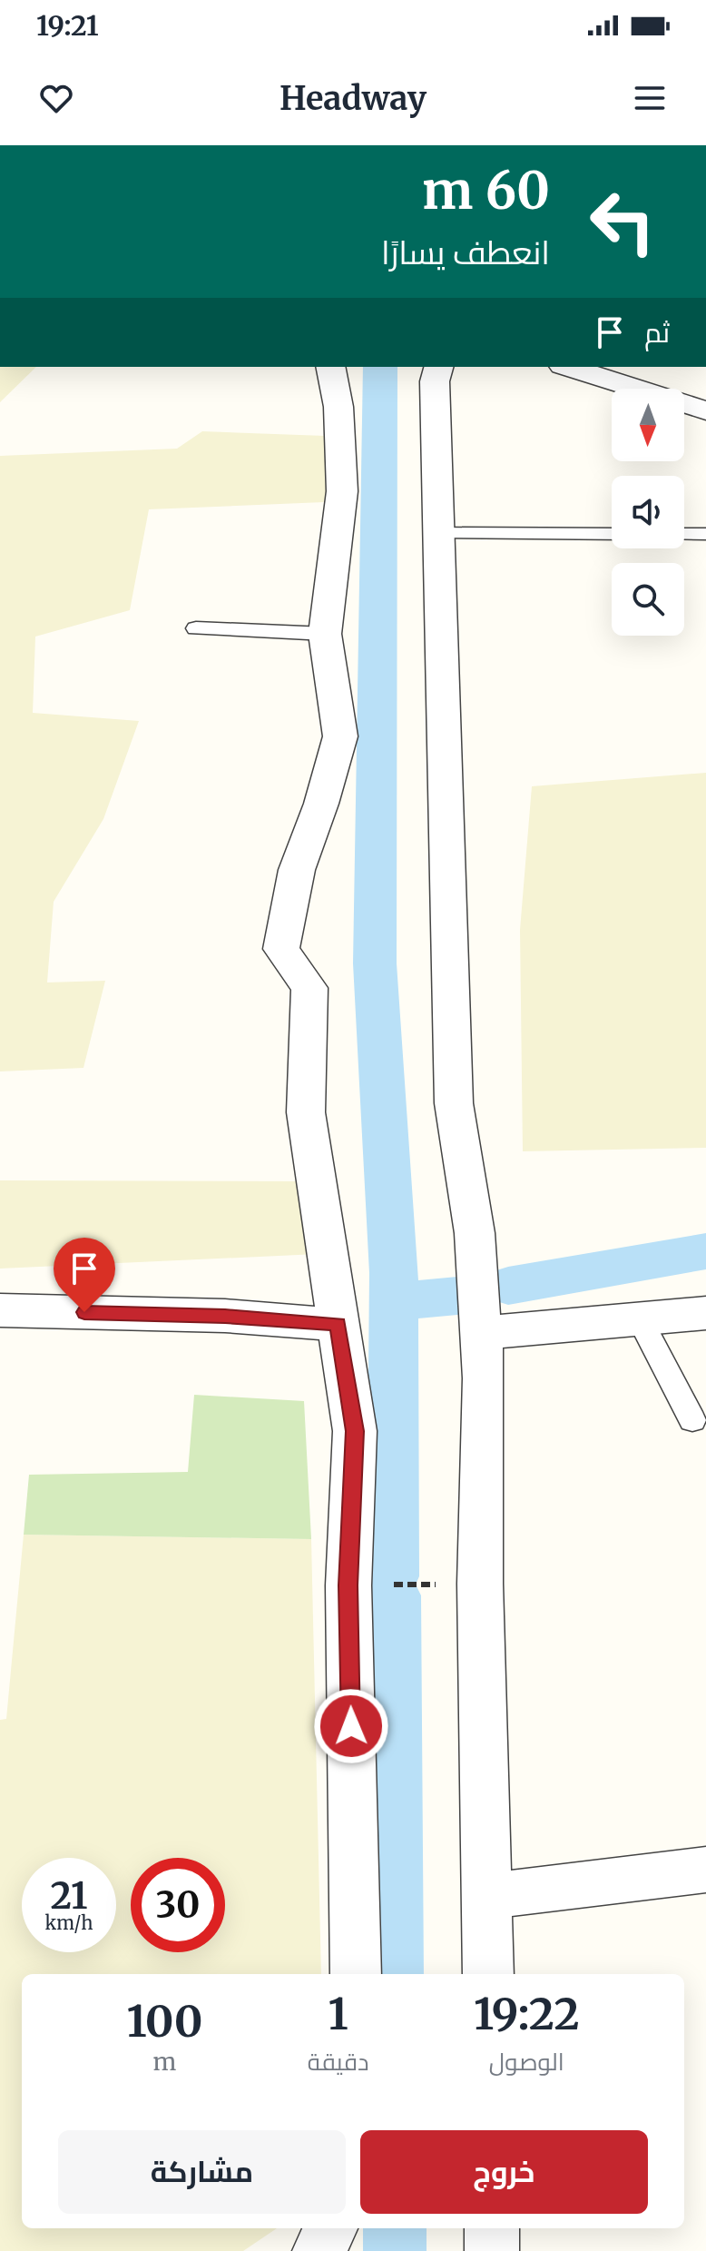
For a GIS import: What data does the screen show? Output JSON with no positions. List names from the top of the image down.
{
  "north": "bottom",
  "page": {
    "status": "19:21",
    "header": "Headway",
    "turn": ["60 m", "انعطف يسارًا"],
    "then": "ثم",
    "speed": "21 km/h",
    "limit": "30",
    "eta": [
      "19:22",
      "الوصول",
      "1",
      "دقيقة",
      "100",
      "m"
    ],
    "buttons": ["خروج", "مشاركة"]
  }
}
